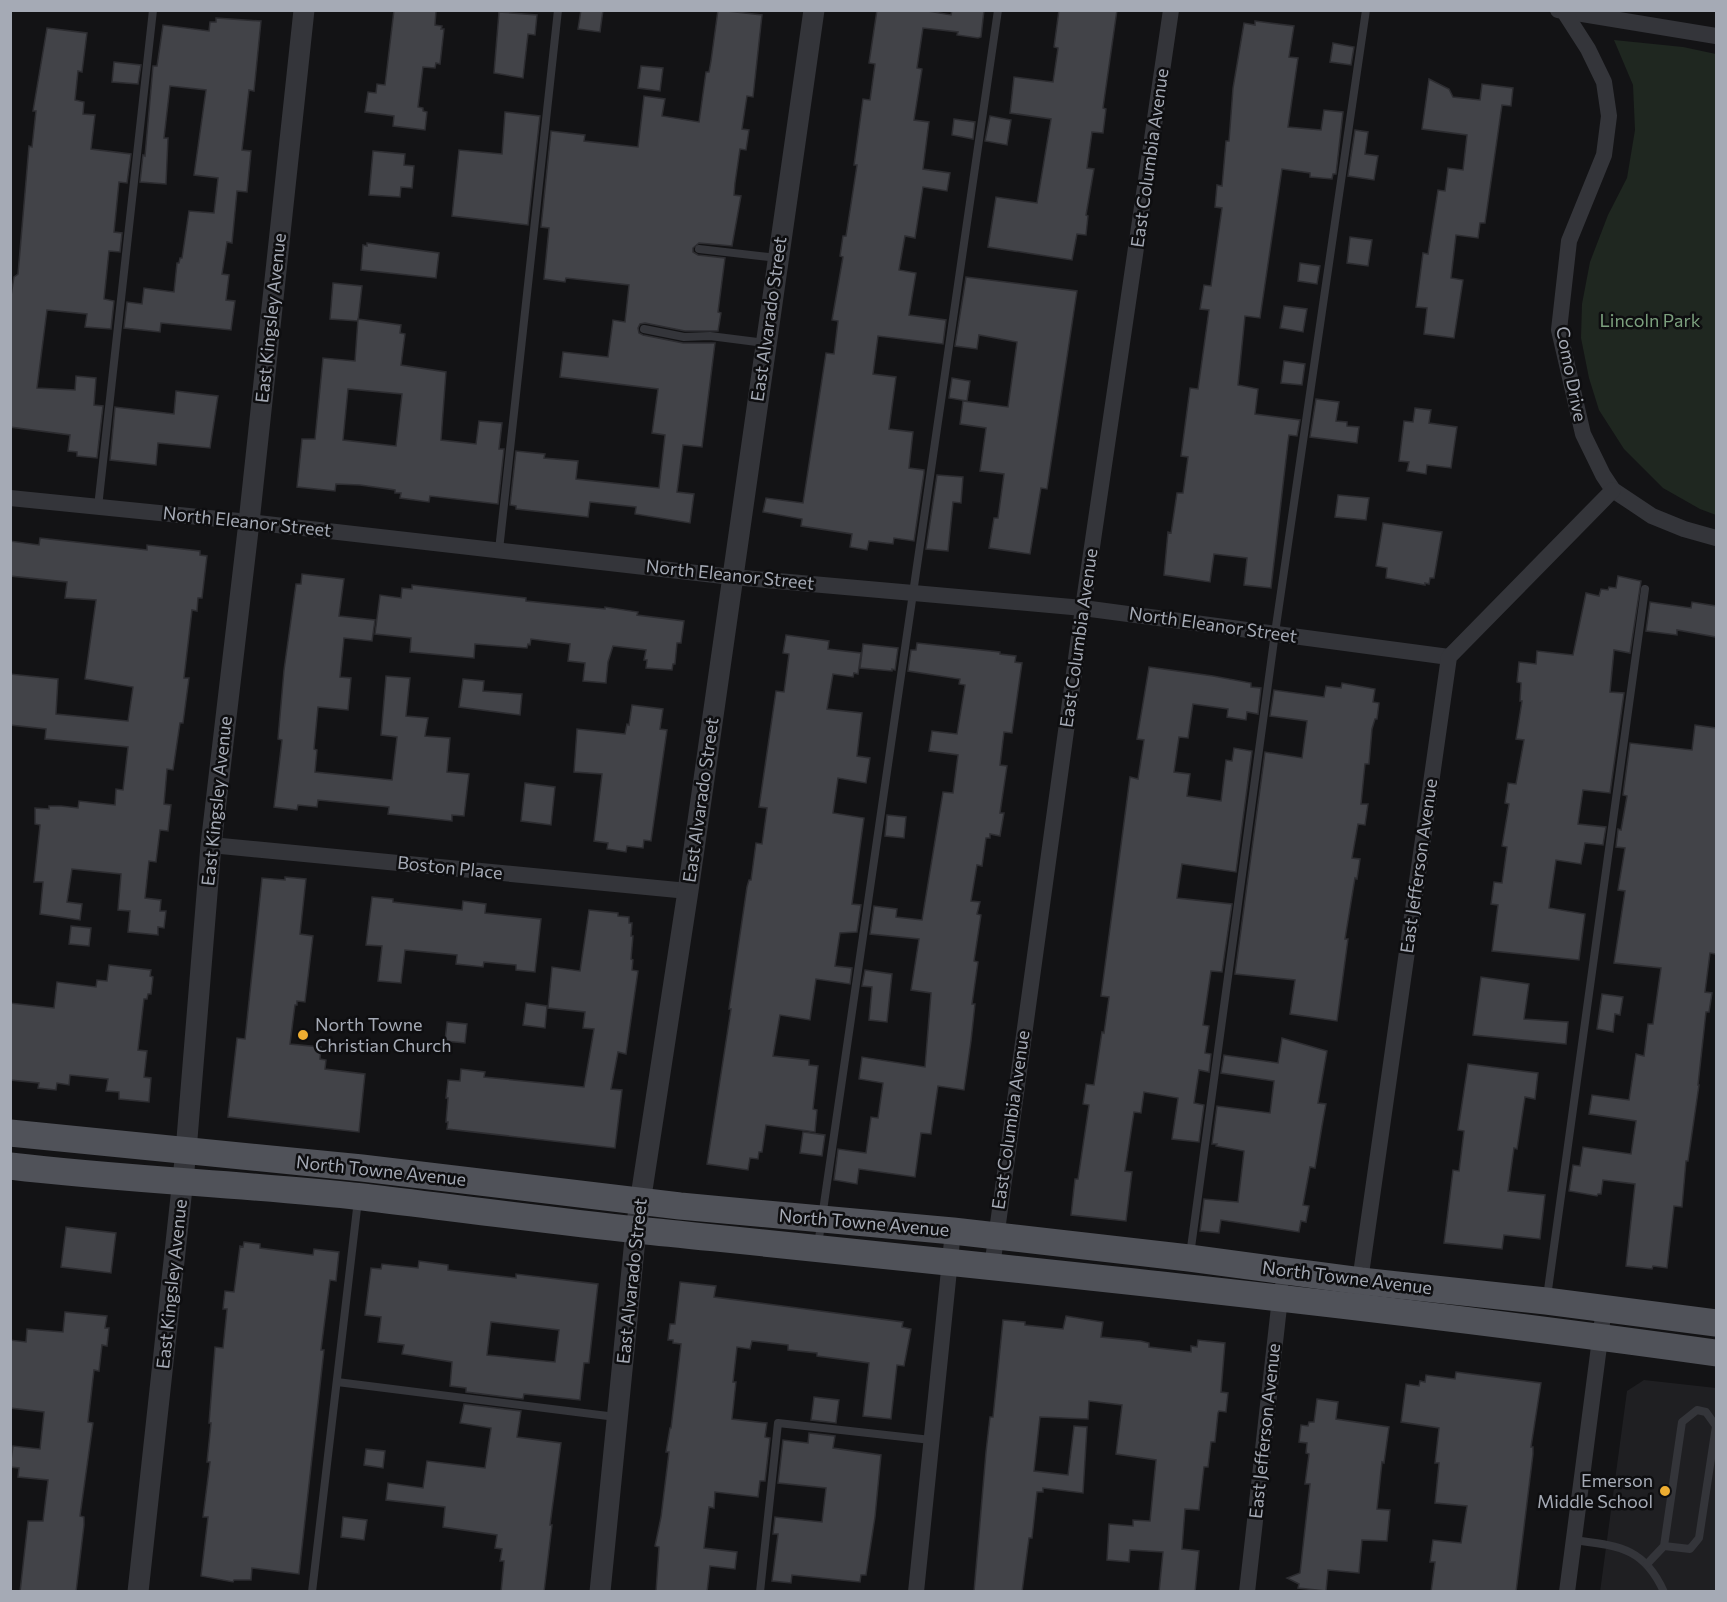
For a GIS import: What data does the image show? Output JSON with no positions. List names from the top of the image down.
{
  "streets": {
    "main road": ["North Towne Avenue"],
    "street": [
      "East Columbia Avenue",
      "East Kingsley Avenue",
      "East Alvarado Street",
      "Como Drive",
      "North Eleanor Street",
      "East Jefferson Avenue",
      "Boston Place"
    ]
  },
  "crossings": [
    ["East Columbia Avenue", "North Eleanor Street"],
    ["East Columbia Avenue", "North Towne Avenue"],
    ["East Kingsley Avenue", "North Eleanor Street"],
    ["East Kingsley Avenue", "Boston Place"],
    ["East Kingsley Avenue", "North Towne Avenue"],
    ["East Alvarado Street", "North Eleanor Street"],
    ["East Alvarado Street", "Boston Place"],
    ["East Alvarado Street", "North Towne Avenue"],
    ["North Eleanor Street", "East Jefferson Avenue"],
    ["East Jefferson Avenue", "North Towne Avenue"]
  ],
  "parks": ["Lincoln Park"],
  "places": ["North Towne Christian Church", "Emerson Middle School"]
}
